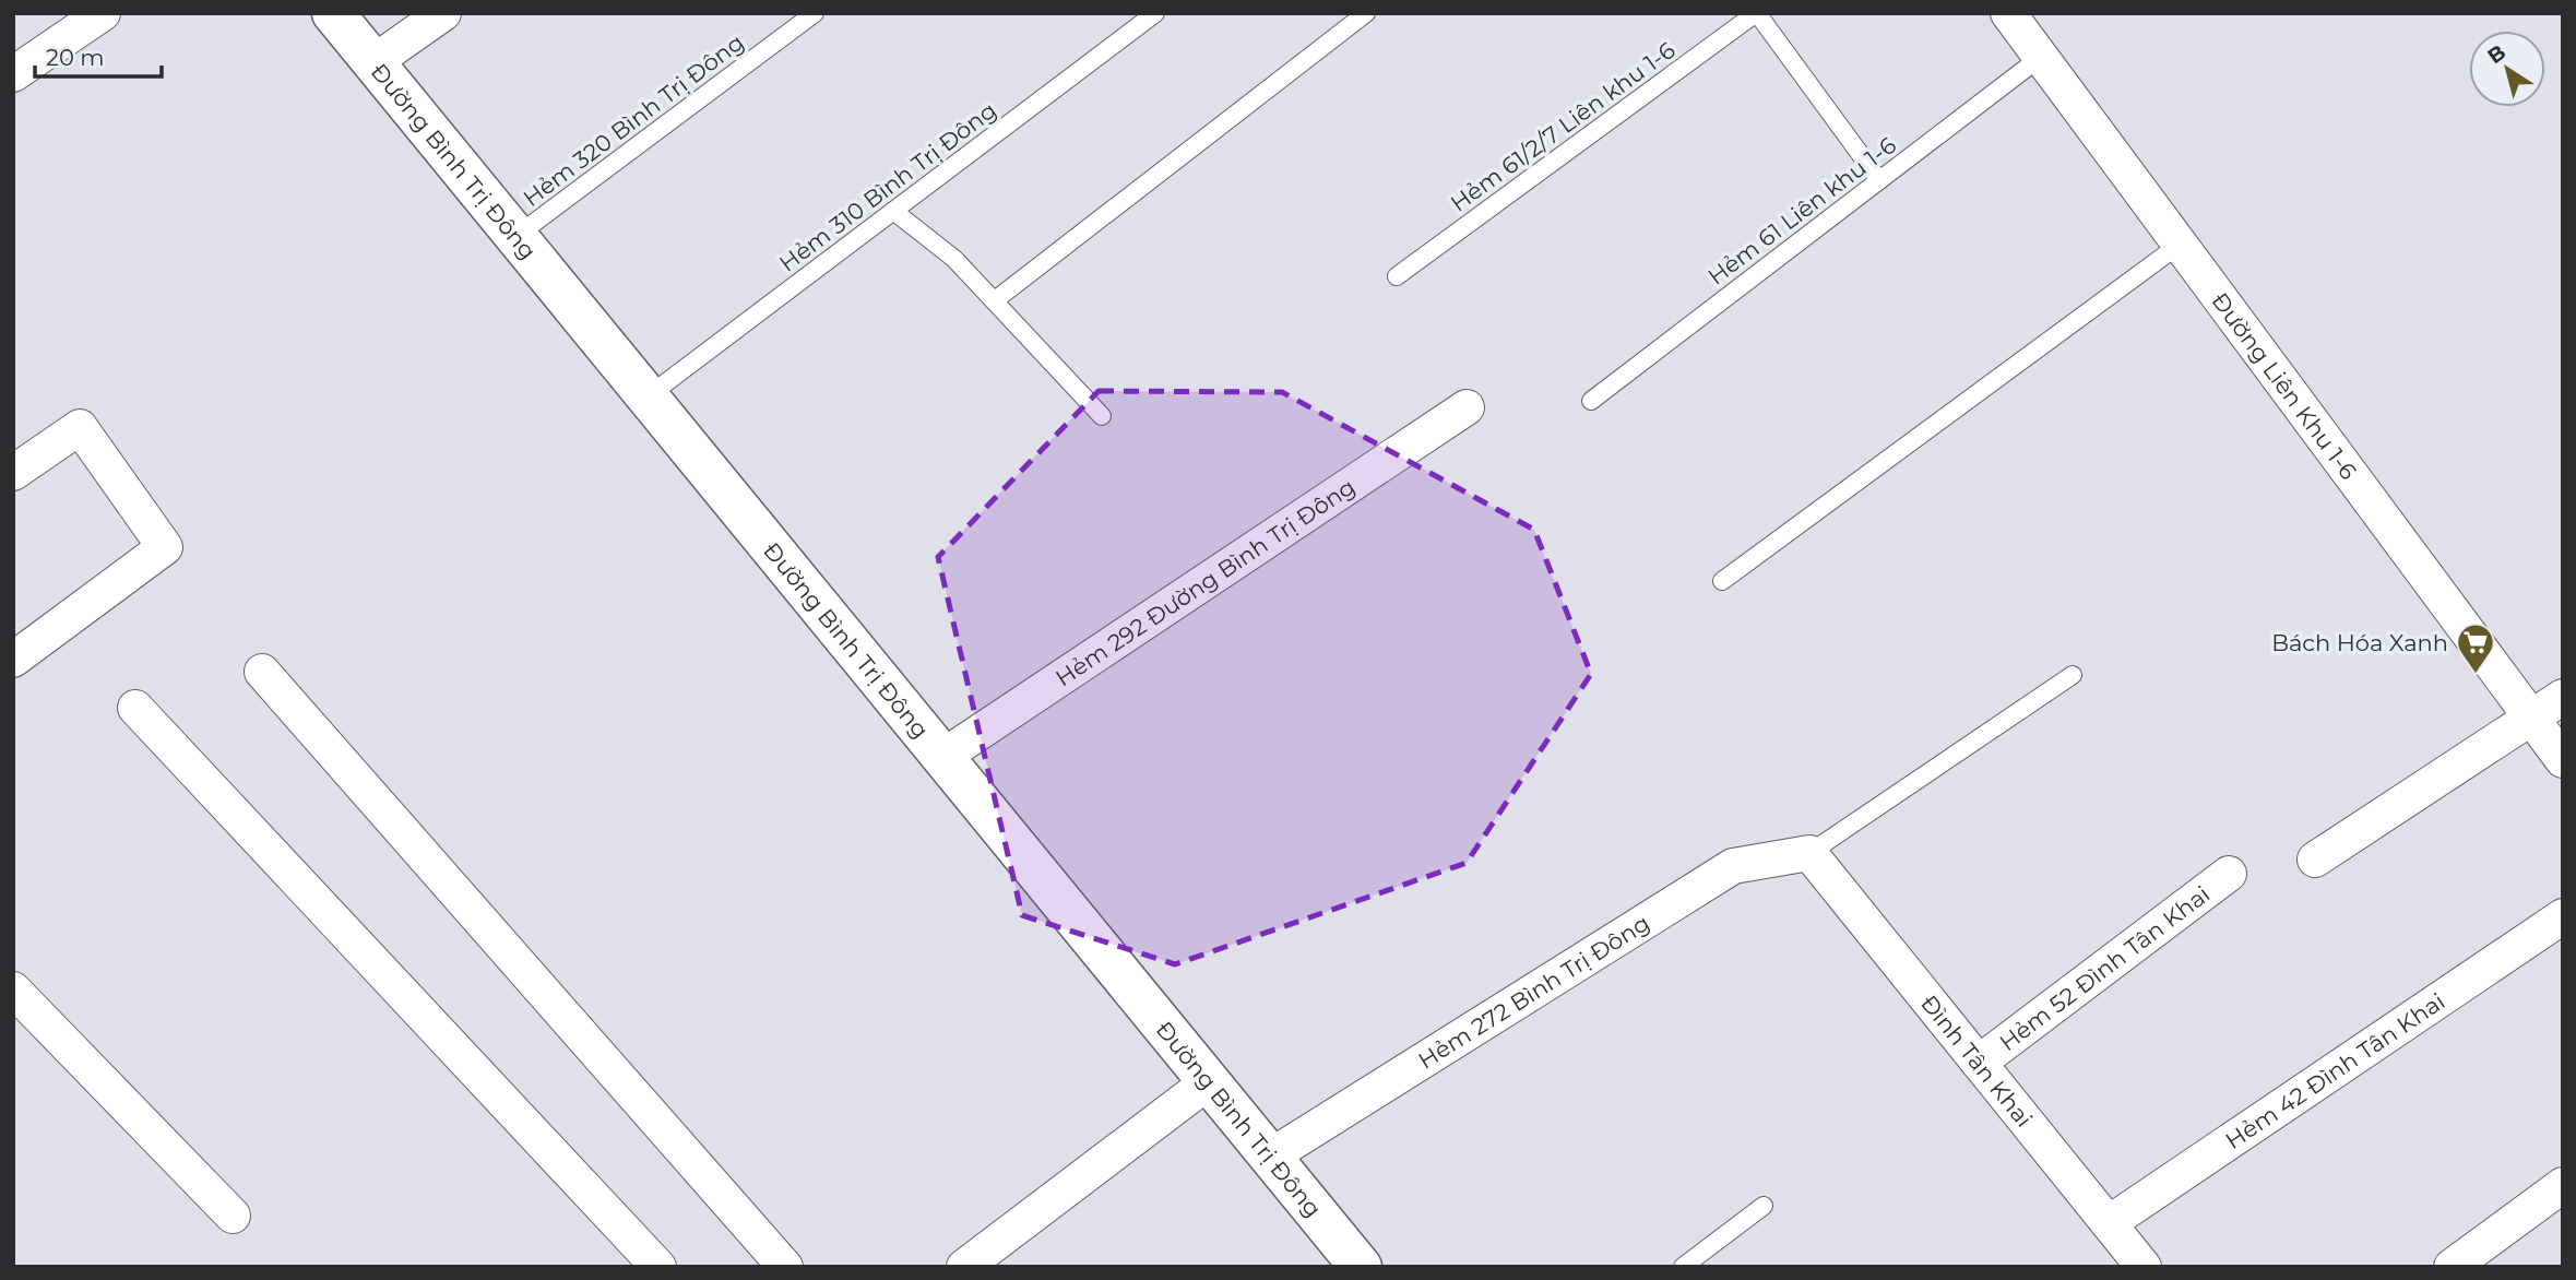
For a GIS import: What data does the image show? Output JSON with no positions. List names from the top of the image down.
{
  "streets": {
    "street": [
      "Đường Bình Trị Đông",
      "Đường Liên Khu 1-6",
      "Hẻm 292 Đường Bình Trị Đông",
      "Hẻm 52 Đình Tân Khai",
      "Hẻm 272 Bình Trị Đông",
      "Đình Tân Khai",
      "Hẻm 42 Đình Tân Khai"
    ],
    "lane": [
      "Hẻm 320 Bình Trị Đông",
      "Hẻm 61/2/7 Liên khu 1-6",
      "Hẻm 310 Bình Trị Đông",
      "Hẻm 61 Liên khu 1-6"
    ]
  },
  "crossings": [
    ["Hẻm 320 Bình Trị Đông", "Đường Bình Trị Đông"],
    ["Đường Bình Trị Đông", "Hẻm 310 Bình Trị Đông"],
    ["Đường Bình Trị Đông", "Hẻm 292 Đường Bình Trị Đông"],
    ["Đường Bình Trị Đông", "Hẻm 272 Bình Trị Đông"],
    ["Hẻm 61 Liên khu 1-6", "Đường Liên Khu 1-6"],
    ["Hẻm 52 Đình Tân Khai", "Đình Tân Khai"],
    ["Hẻm 272 Bình Trị Đông", "Đình Tân Khai"],
    ["Đình Tân Khai", "Hẻm 42 Đình Tân Khai"]
  ],
  "places": {
    "supermarket": ["Bách Hóa Xanh"]
  },
  "scale_bar": "20 m",
  "north": "top left"
}
